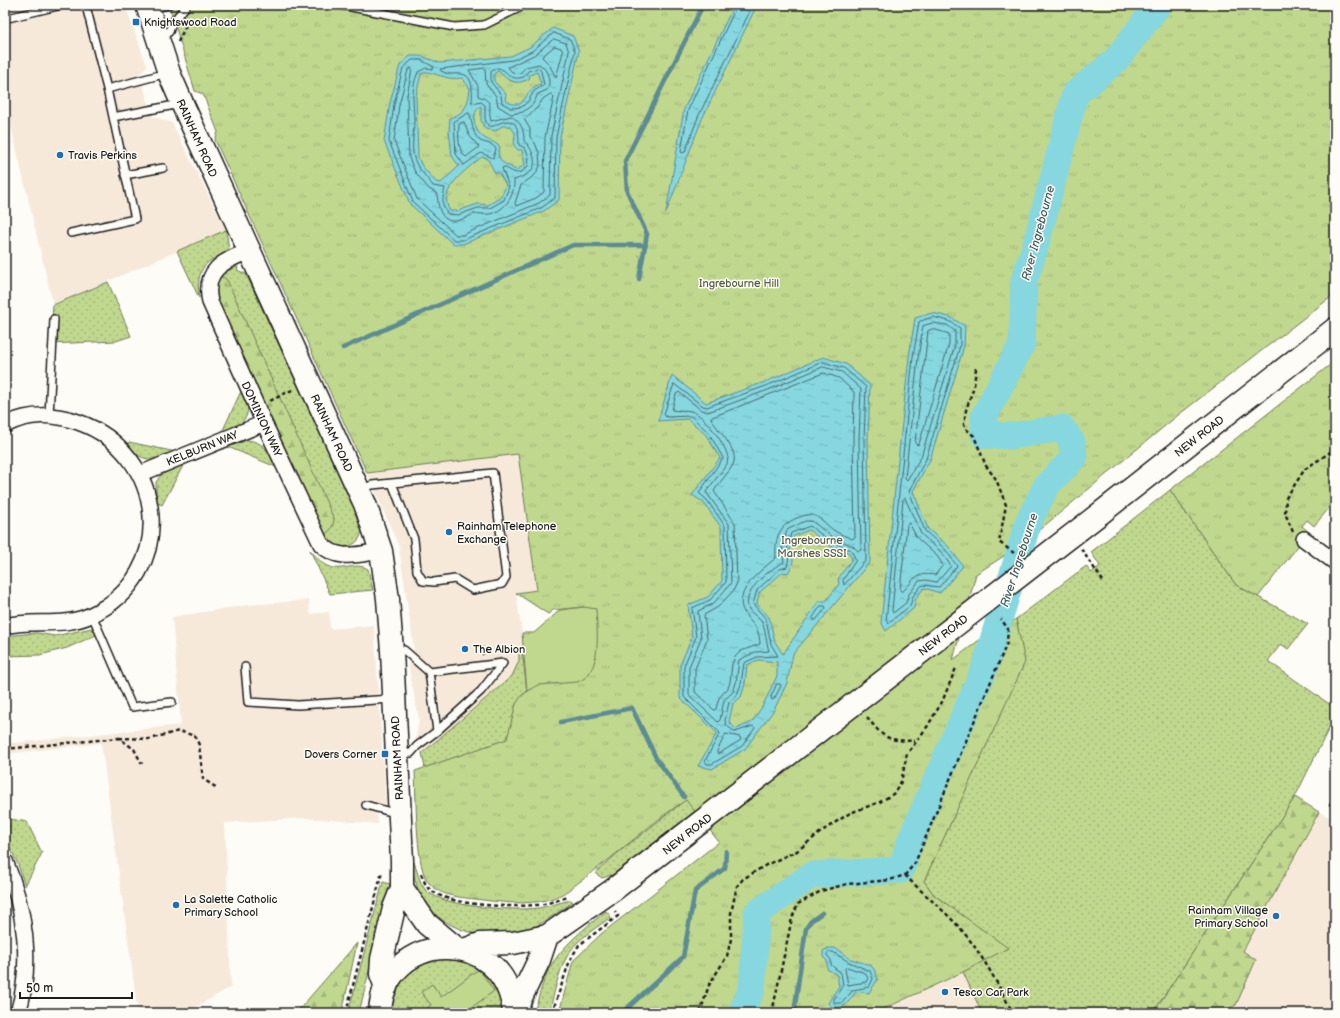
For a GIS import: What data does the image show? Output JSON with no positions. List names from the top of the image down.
{
  "streets": {
    "main road": ["RAINHAM ROAD", "NEW ROAD"],
    "street": ["DOMINION WAY", "KELBURN WAY"]
  },
  "crossings": [
    ["RAINHAM ROAD", "DOMINION WAY"],
    ["DOMINION WAY", "KELBURN WAY"]
  ],
  "water": ["River Ingrebourne"],
  "parks": ["Ingrebourne Hill", "Ingrebourne Marshes SSSI"],
  "places": {
    "transit": ["Knightswood Road", "Dovers Corner"],
    "other": [
      "Travis Perkins",
      "Rainham Telephone Exchange",
      "The Albion",
      "La Salette Catholic Primary School",
      "Rainham Village Primary School",
      "Tesco Car Park"
    ]
  },
  "scale_bar": "50 m"
}
